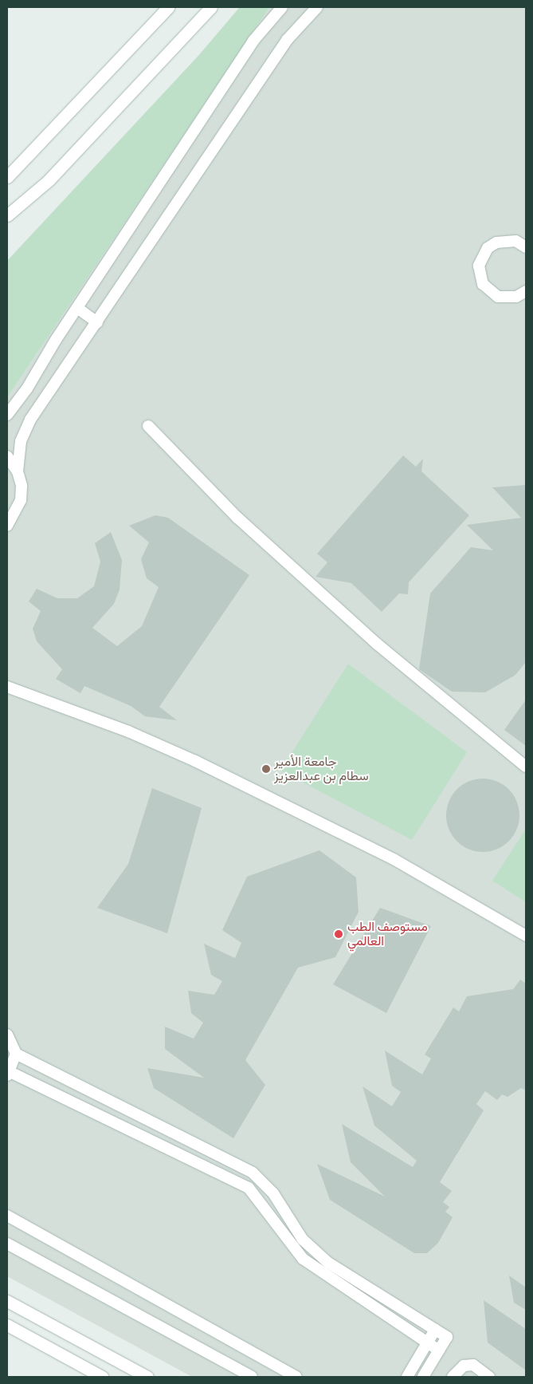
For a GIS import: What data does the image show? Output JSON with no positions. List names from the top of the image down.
{
  "places": ["جامعة الأمير سطام بن عبدالعزيز", "مستوصف الطب العالمي"]
}
